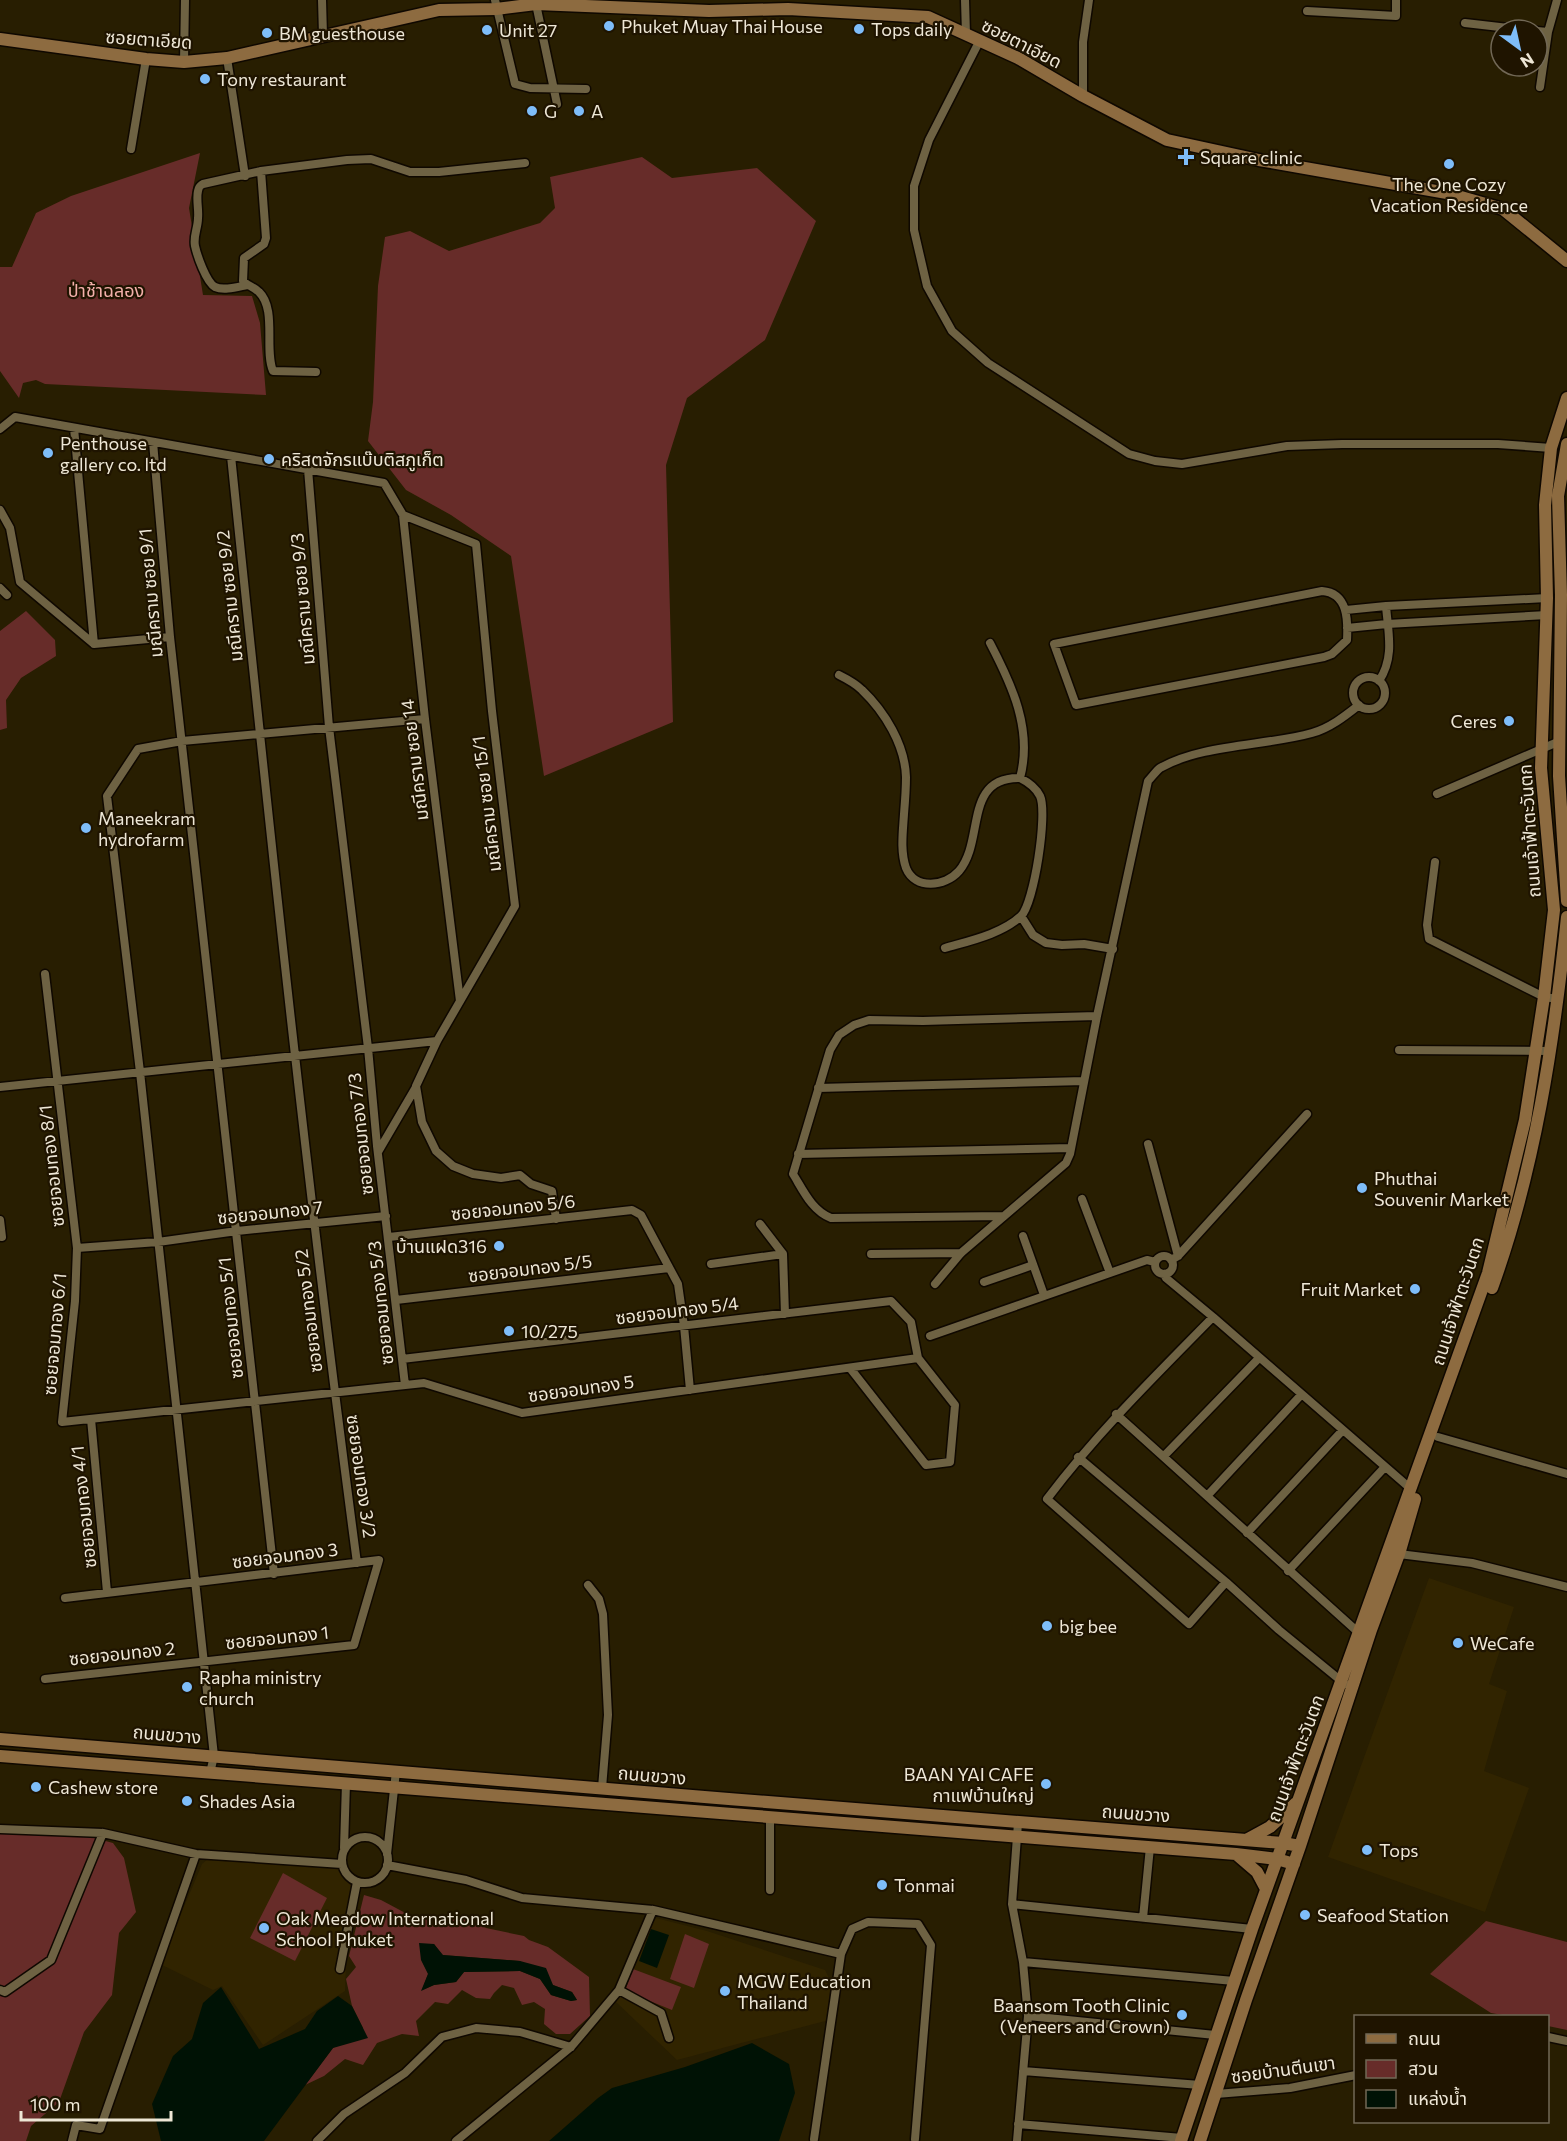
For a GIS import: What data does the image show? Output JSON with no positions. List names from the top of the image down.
{
  "streets": {
    "main road": ["ซอยตาเอียด", "ถนนเจ้าฟ้าตะวันตก", "ถนนขวาง"],
    "street": [
      "มณีคราม ซอย 9/1",
      "มณีคราม ซอย 9/2",
      "มณีคราม ซอย 9/3",
      "มณีคราม ซอย 14",
      "มณีคราม ซอย 15/1",
      "ซอยจอมทอง 7/3",
      "ซอยจอมทอง 8/1",
      "ซอยจอมทอง 5/6",
      "ซอยจอมทอง 7",
      "ซอยจอมทอง 5/5",
      "ซอยจอมทอง 5/3",
      "ซอยจอมทอง 5/4",
      "ซอยจอมทอง 5/2",
      "ซอยจอมทอง 5/1",
      "ซอยจอมทอง 6/1",
      "ซอยจอมทอง 5",
      "ซอยจอมทอง 3/2",
      "ซอยจอมทอง 4/1",
      "ซอยจอมทอง 3",
      "ซอยจอมทอง 1",
      "ซอยจอมทอง 2",
      "ซอยบ้านตีนเขา"
    ]
  },
  "crossings": [
    ["มณีคราม ซอย 9/1", "ซอยจอมทอง 5/1"],
    ["มณีคราม ซอย 9/2", "ซอยจอมทอง 5/2"],
    ["มณีคราม ซอย 9/3", "ซอยจอมทอง 7/3"],
    ["มณีคราม ซอย 14", "มณีคราม ซอย 15/1"],
    ["มณีคราม ซอย 15/1", "ซอยจอมทอง 7/3"],
    ["ถนนเจ้าฟ้าตะวันตก", "ถนนขวาง"],
    ["ถนนเจ้าฟ้าตะวันตก", "ซอยบ้านตีนเขา"],
    ["ซอยจอมทอง 7/3", "ซอยจอมทอง 7"],
    ["ซอยจอมทอง 7/3", "ซอยจอมทอง 5/3"],
    ["ซอยจอมทอง 8/1", "ซอยจอมทอง 7"],
    ["ซอยจอมทอง 8/1", "ซอยจอมทอง 6/1"],
    ["ซอยจอมทอง 5/6", "ซอยจอมทอง 5/5"],
    ["ซอยจอมทอง 5/6", "ซอยจอมทอง 5/3"],
    ["ซอยจอมทอง 7", "ซอยจอมทอง 5/3"],
    ["ซอยจอมทอง 7", "ซอยจอมทอง 5/2"],
    ["ซอยจอมทอง 7", "ซอยจอมทอง 5/1"],
    ["ซอยจอมทอง 7", "ซอยจอมทอง 6/1"],
    ["ซอยจอมทอง 5/5", "ซอยจอมทอง 5/3"],
    ["ซอยจอมทอง 5/3", "ซอยจอมทอง 5/4"],
    ["ซอยจอมทอง 5/3", "ซอยจอมทอง 5"],
    ["ซอยจอมทอง 5/4", "ซอยจอมทอง 5"],
    ["ซอยจอมทอง 5/2", "ซอยจอมทอง 5"],
    ["ซอยจอมทอง 5/2", "ซอยจอมทอง 3/2"],
    ["ซอยจอมทอง 5/1", "ซอยจอมทอง 5"],
    ["ซอยจอมทอง 5/1", "ซอยจอมทอง 3"],
    ["ซอยจอมทอง 6/1", "ซอยจอมทอง 5"],
    ["ซอยจอมทอง 5", "ซอยจอมทอง 3/2"],
    ["ซอยจอมทอง 5", "ซอยจอมทอง 4/1"],
    ["ซอยจอมทอง 3/2", "ซอยจอมทอง 3"],
    ["ซอยจอมทอง 4/1", "ซอยจอมทอง 3"],
    ["ซอยจอมทอง 3", "ซอยจอมทอง 1"],
    ["ซอยจอมทอง 1", "ซอยจอมทอง 2"]
  ],
  "parks": ["ป่าช้าฉลอง"],
  "places": {
    "other": [
      "Phuket Muay Thai House",
      "Tops daily",
      "Unit 27",
      "BM guesthouse",
      "Tony restaurant",
      "G",
      "A",
      "The One Cozy Vacation Residence",
      "Penthouse gallery co. ltd",
      "คริสตจักรแบ๊บติสภูเก็ต",
      "Ceres",
      "Maneekram hydrofarm",
      "Phuthai Souvenir Market",
      "บ้านแฝด316",
      "Fruit Market",
      "10/275",
      "big bee",
      "WeCafe",
      "Rapha ministry church",
      "BAAN YAI CAFE กาแฟบ้านใหญ่",
      "Cashew store",
      "Shades Asia",
      "Tops",
      "Tonmai",
      "Seafood Station",
      "Oak Meadow International School Phuket",
      "MGW Education Thailand",
      "Baansom Tooth Clinic (Veneers and Crown)"
    ],
    "health": ["Square clinic"]
  },
  "legend": ["ถนน", "สวน", "แหล่งน้ำ"],
  "scale_bar": "100 m",
  "north": "bottom right"
}
